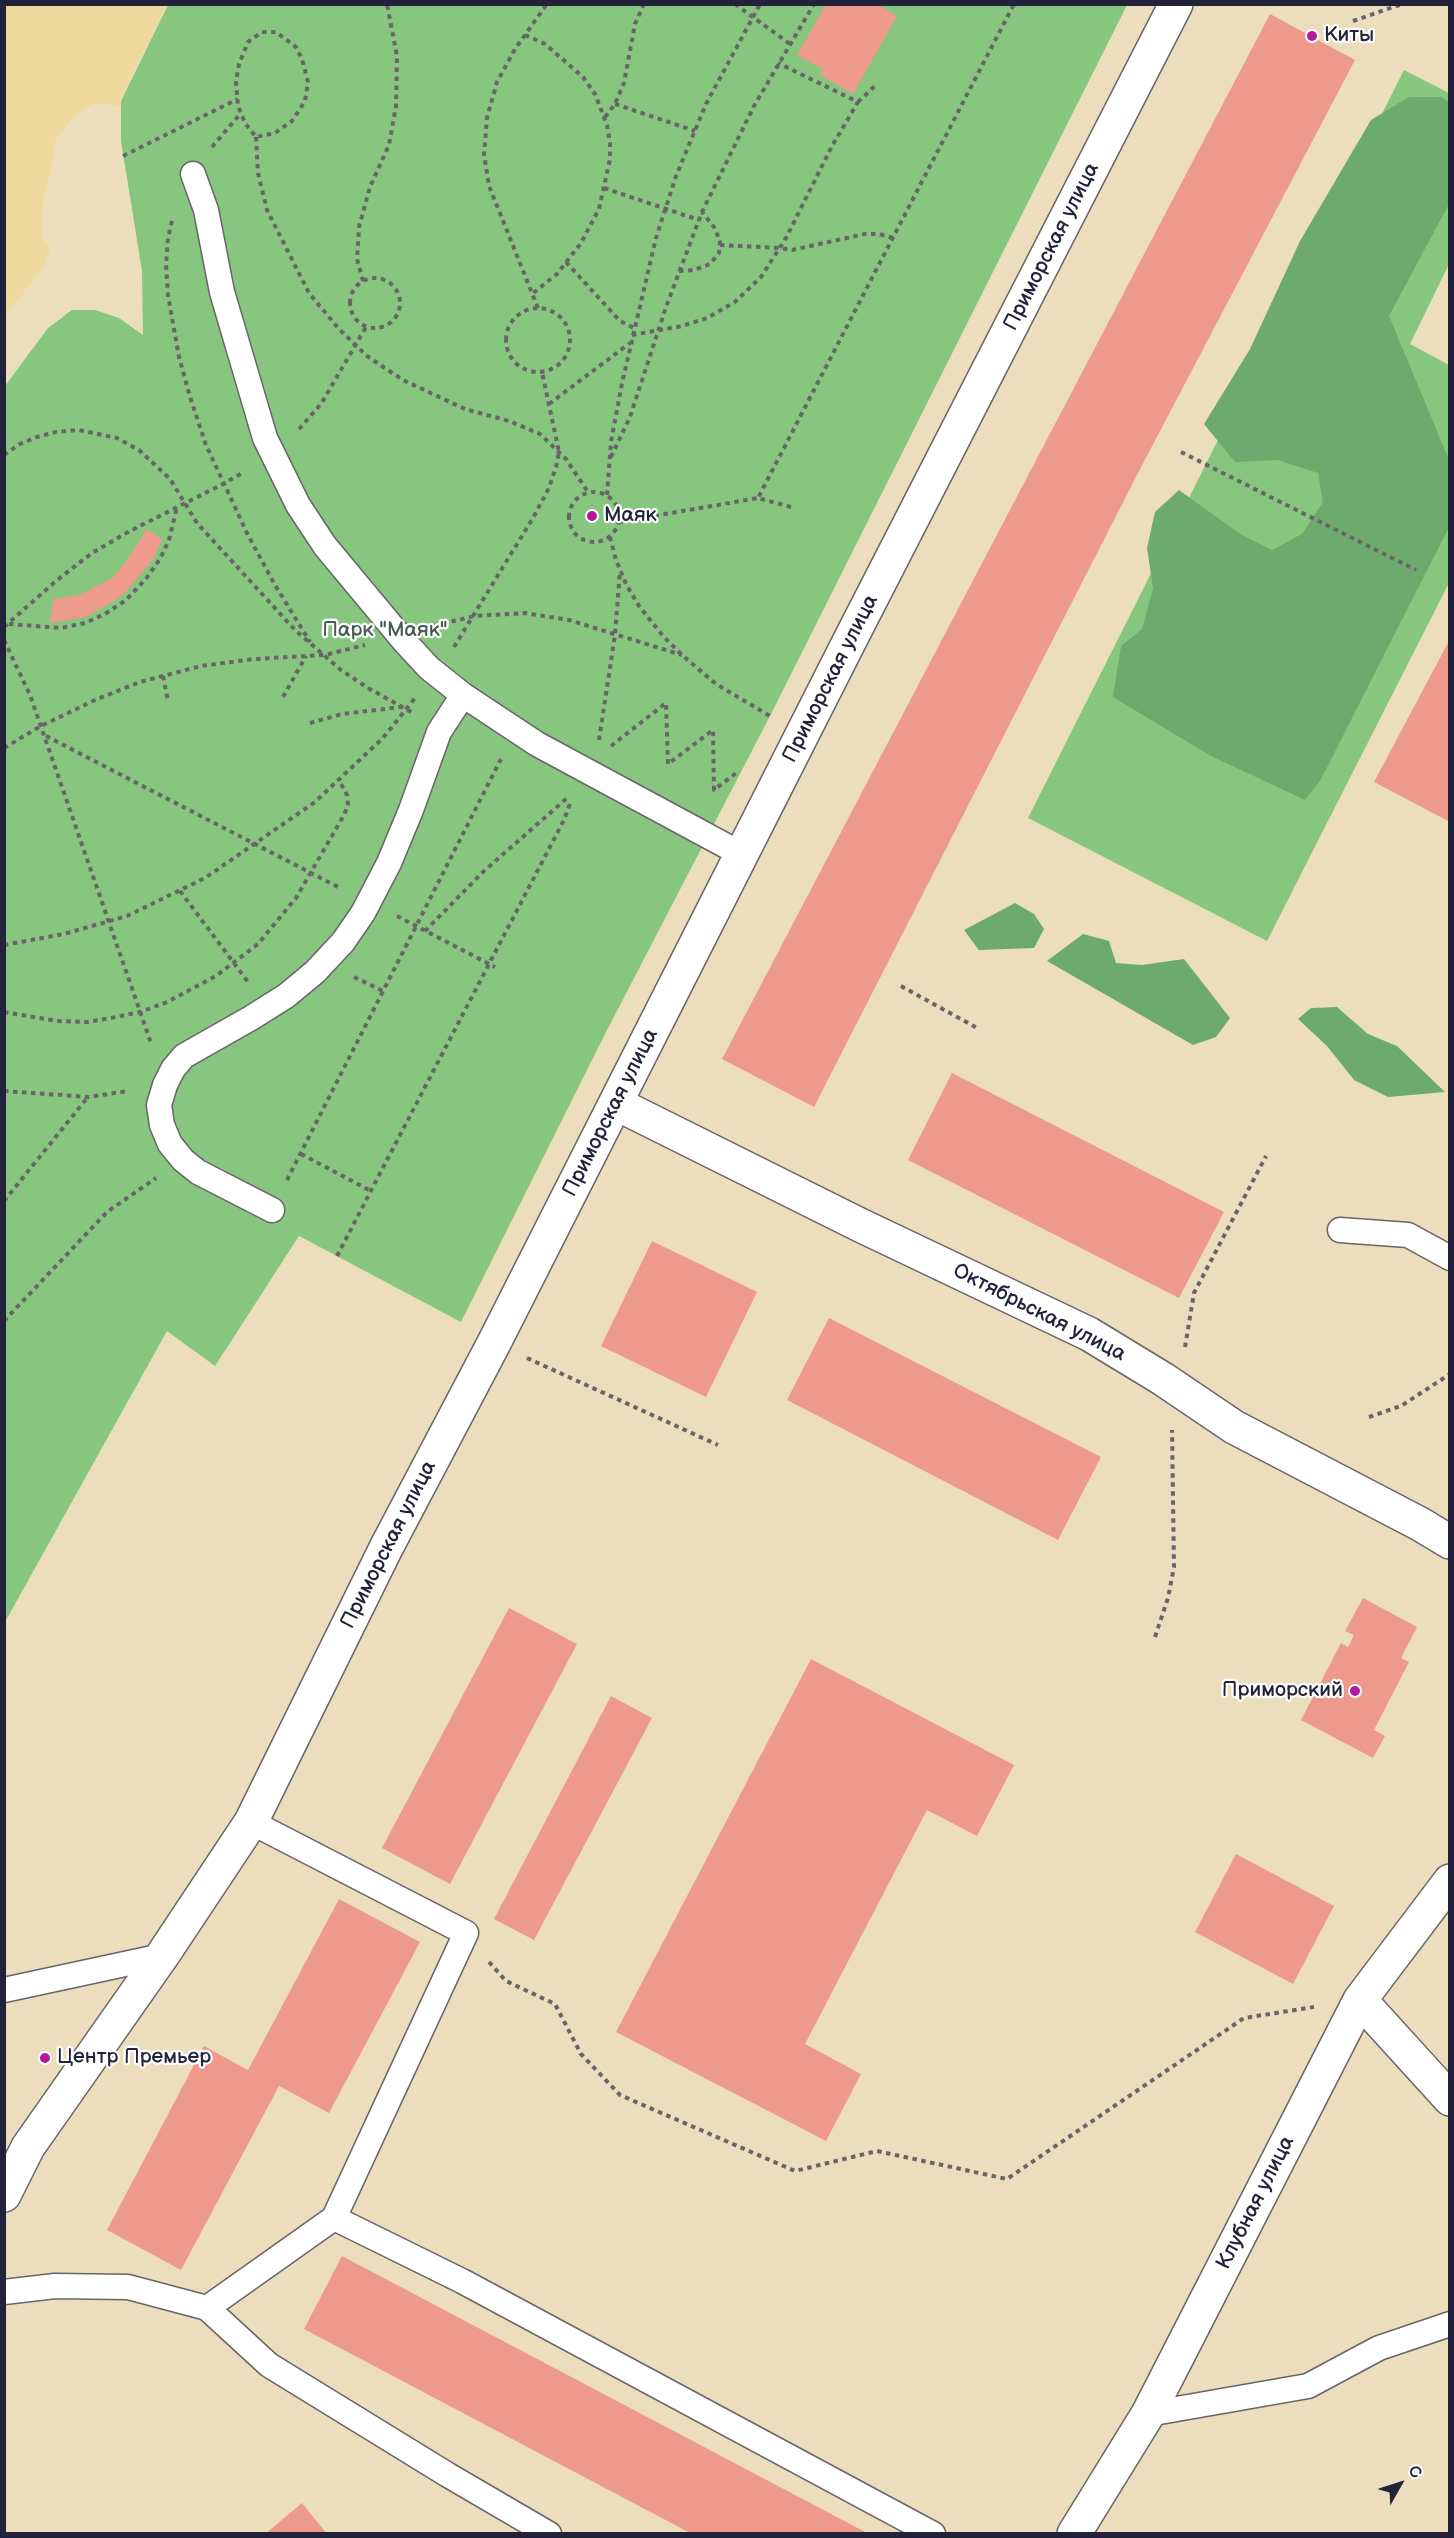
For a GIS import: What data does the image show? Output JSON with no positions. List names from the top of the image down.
{
  "streets": {
    "street": ["Приморская улица", "Октябрьская улица", "Клубная улица"]
  },
  "crossings": [
    ["Приморская улица", "Октябрьская улица"]
  ],
  "parks": ["Парк \"Маяк\""],
  "places": [
    "Киты",
    "Маяк",
    "Приморский",
    "Центр Премьер"
  ],
  "north": "top right"
}
